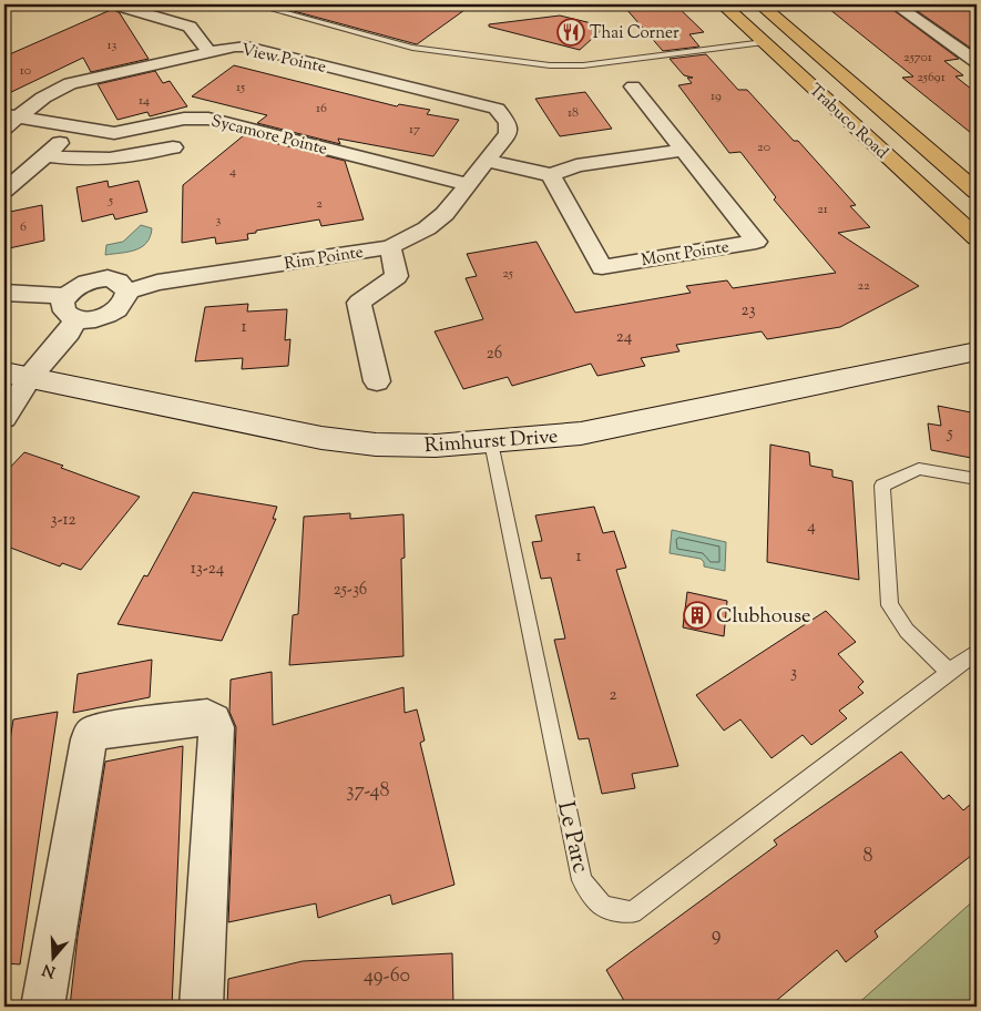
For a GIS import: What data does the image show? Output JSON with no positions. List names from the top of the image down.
{
  "streets": {
    "main road": ["Trabuco Road"],
    "street": [
      "View Pointe",
      "Sycamore Pointe",
      "Mont Pointe",
      "Rim Pointe",
      "Rimhurst Drive"
    ],
    "lane": ["Le Parc"]
  },
  "crossings": [
    ["View Pointe", "Sycamore Pointe"],
    ["View Pointe", "Rim Pointe"],
    ["Sycamore Pointe", "Rim Pointe"],
    ["Rimhurst Drive", "Le Parc"]
  ],
  "places": {
    "restaurant": ["Thai Corner"],
    "building": ["Clubhouse"]
  },
  "house_numbers": [
    "13",
    "25701",
    "10",
    "25691",
    "15",
    "19",
    "14",
    "16",
    "18",
    "17",
    "20",
    "4",
    "5",
    "2",
    "21",
    "3",
    "6",
    "25",
    "22",
    "23",
    "1",
    "24",
    "26",
    "5",
    "3-12",
    "4",
    "1",
    "13-24",
    "25-36",
    "3",
    "2",
    "37-48",
    "8",
    "9",
    "49-60"
  ],
  "north": "bottom"
}
